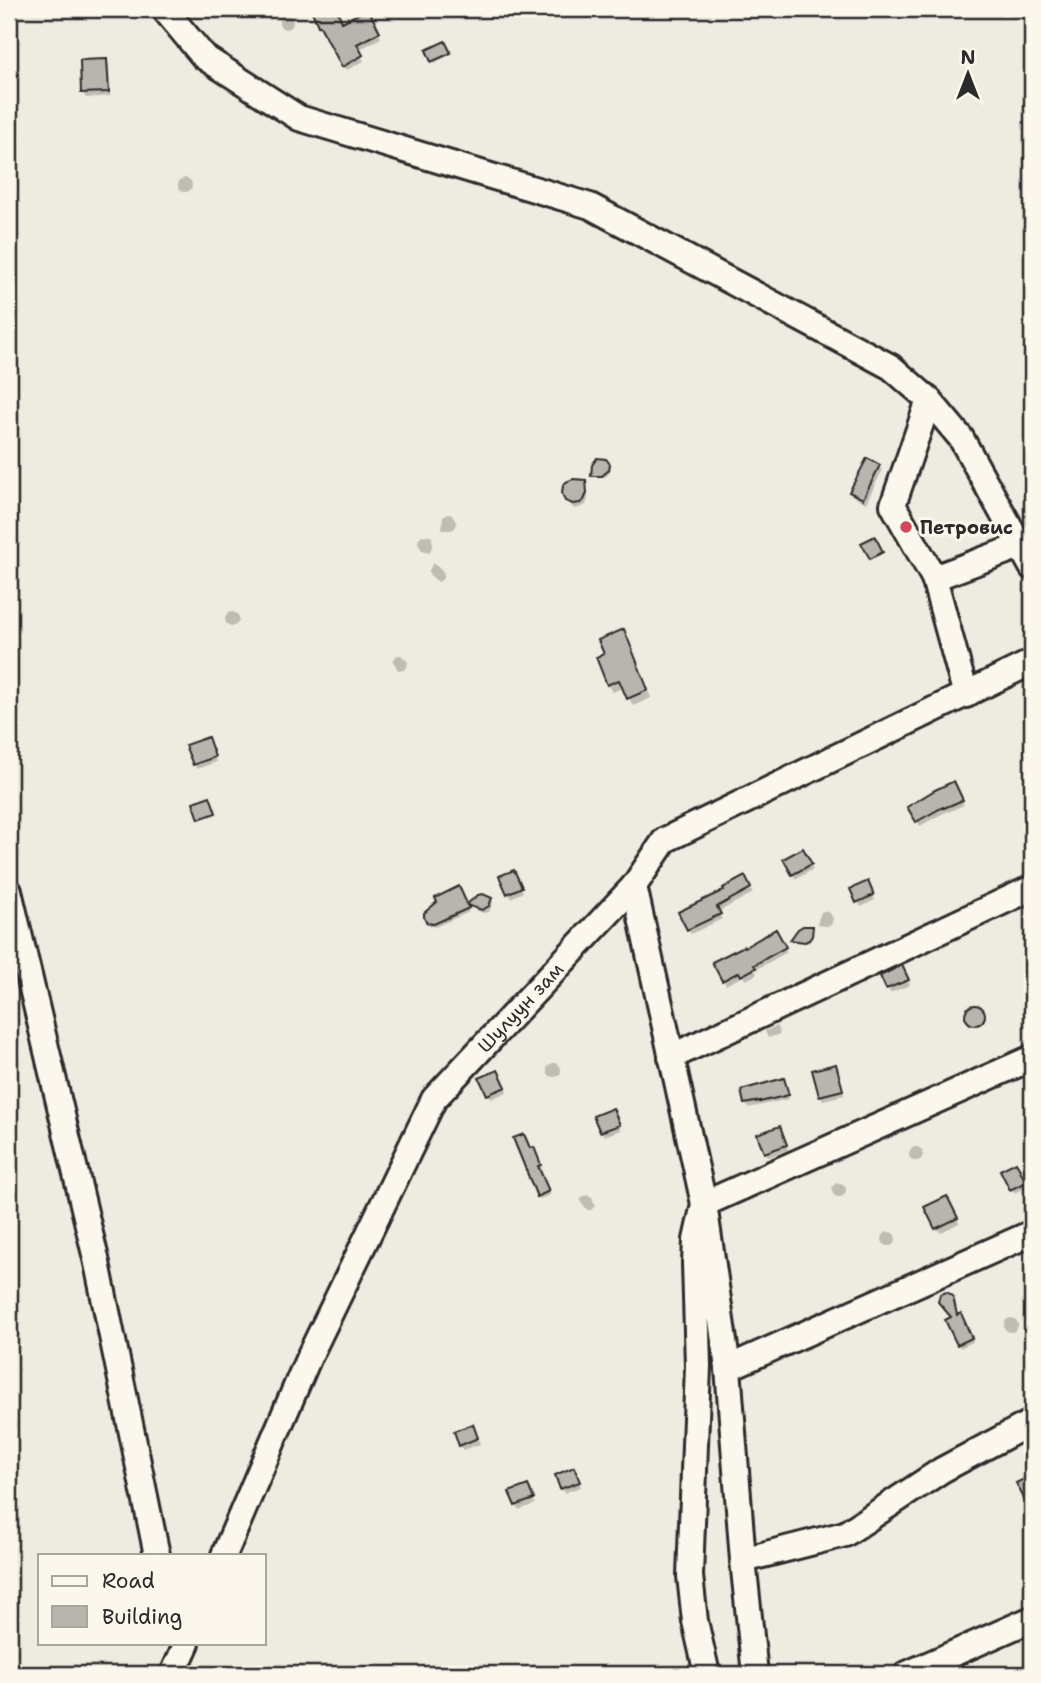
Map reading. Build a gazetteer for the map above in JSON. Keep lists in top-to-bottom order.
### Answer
{
  "streets": {
    "street": ["Шулуун зам"]
  },
  "places": ["Петровис"],
  "legend": ["Road", "Building"],
  "north": "top"
}
